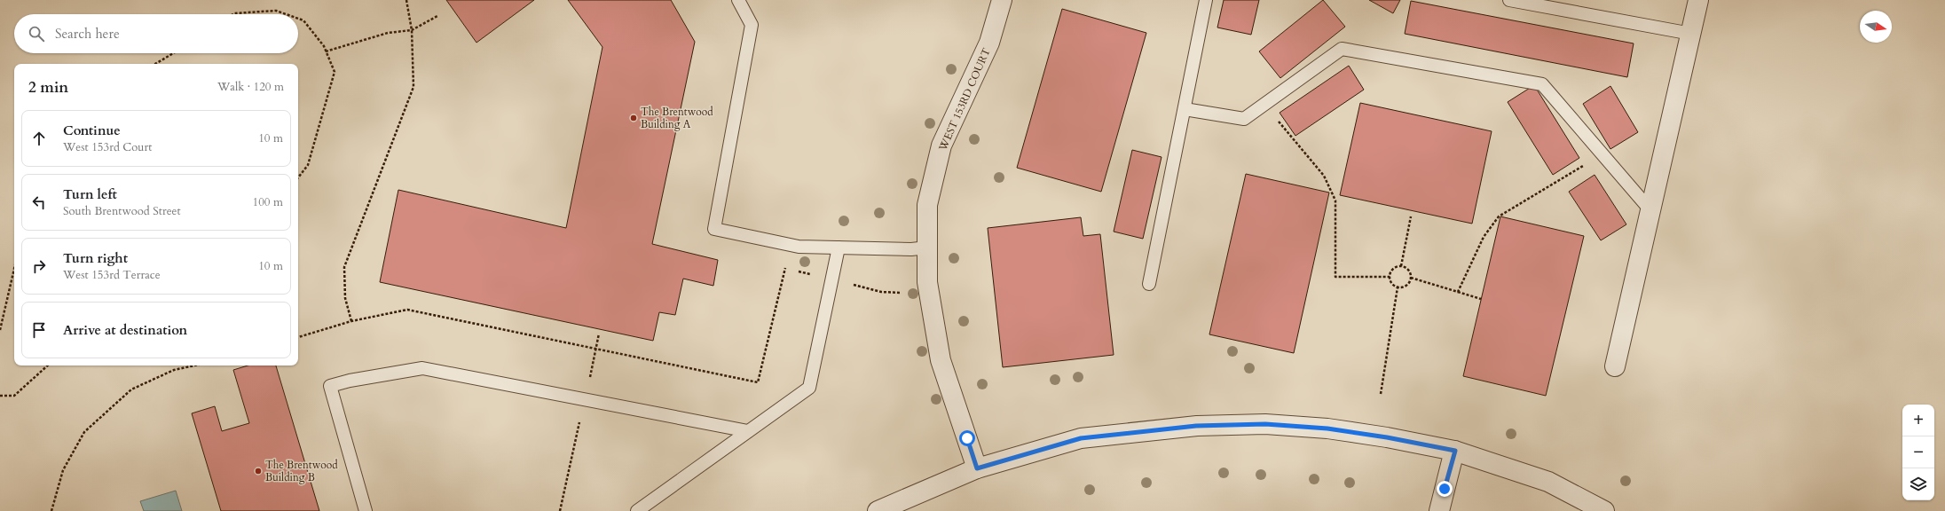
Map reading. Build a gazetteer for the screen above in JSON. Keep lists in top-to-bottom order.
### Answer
{
  "streets": {
    "street": ["WEST 153RD COURT"]
  },
  "places": ["The Brentwood Building A", "The Brentwood Building B"],
  "north": "right",
  "page": {
    "search": "Search here",
    "heading": ["2 min", "Walk · 120 m"],
    "list": [
      ["Continue", "West 153rd Court", "10 m"],
      ["Turn left", "South Brentwood Street", "100 m"],
      ["Turn right", "West 153rd Terrace", "10 m"],
      "Arrive at destination"
    ],
    "map_buttons": ["+", "−"]
  }
}
